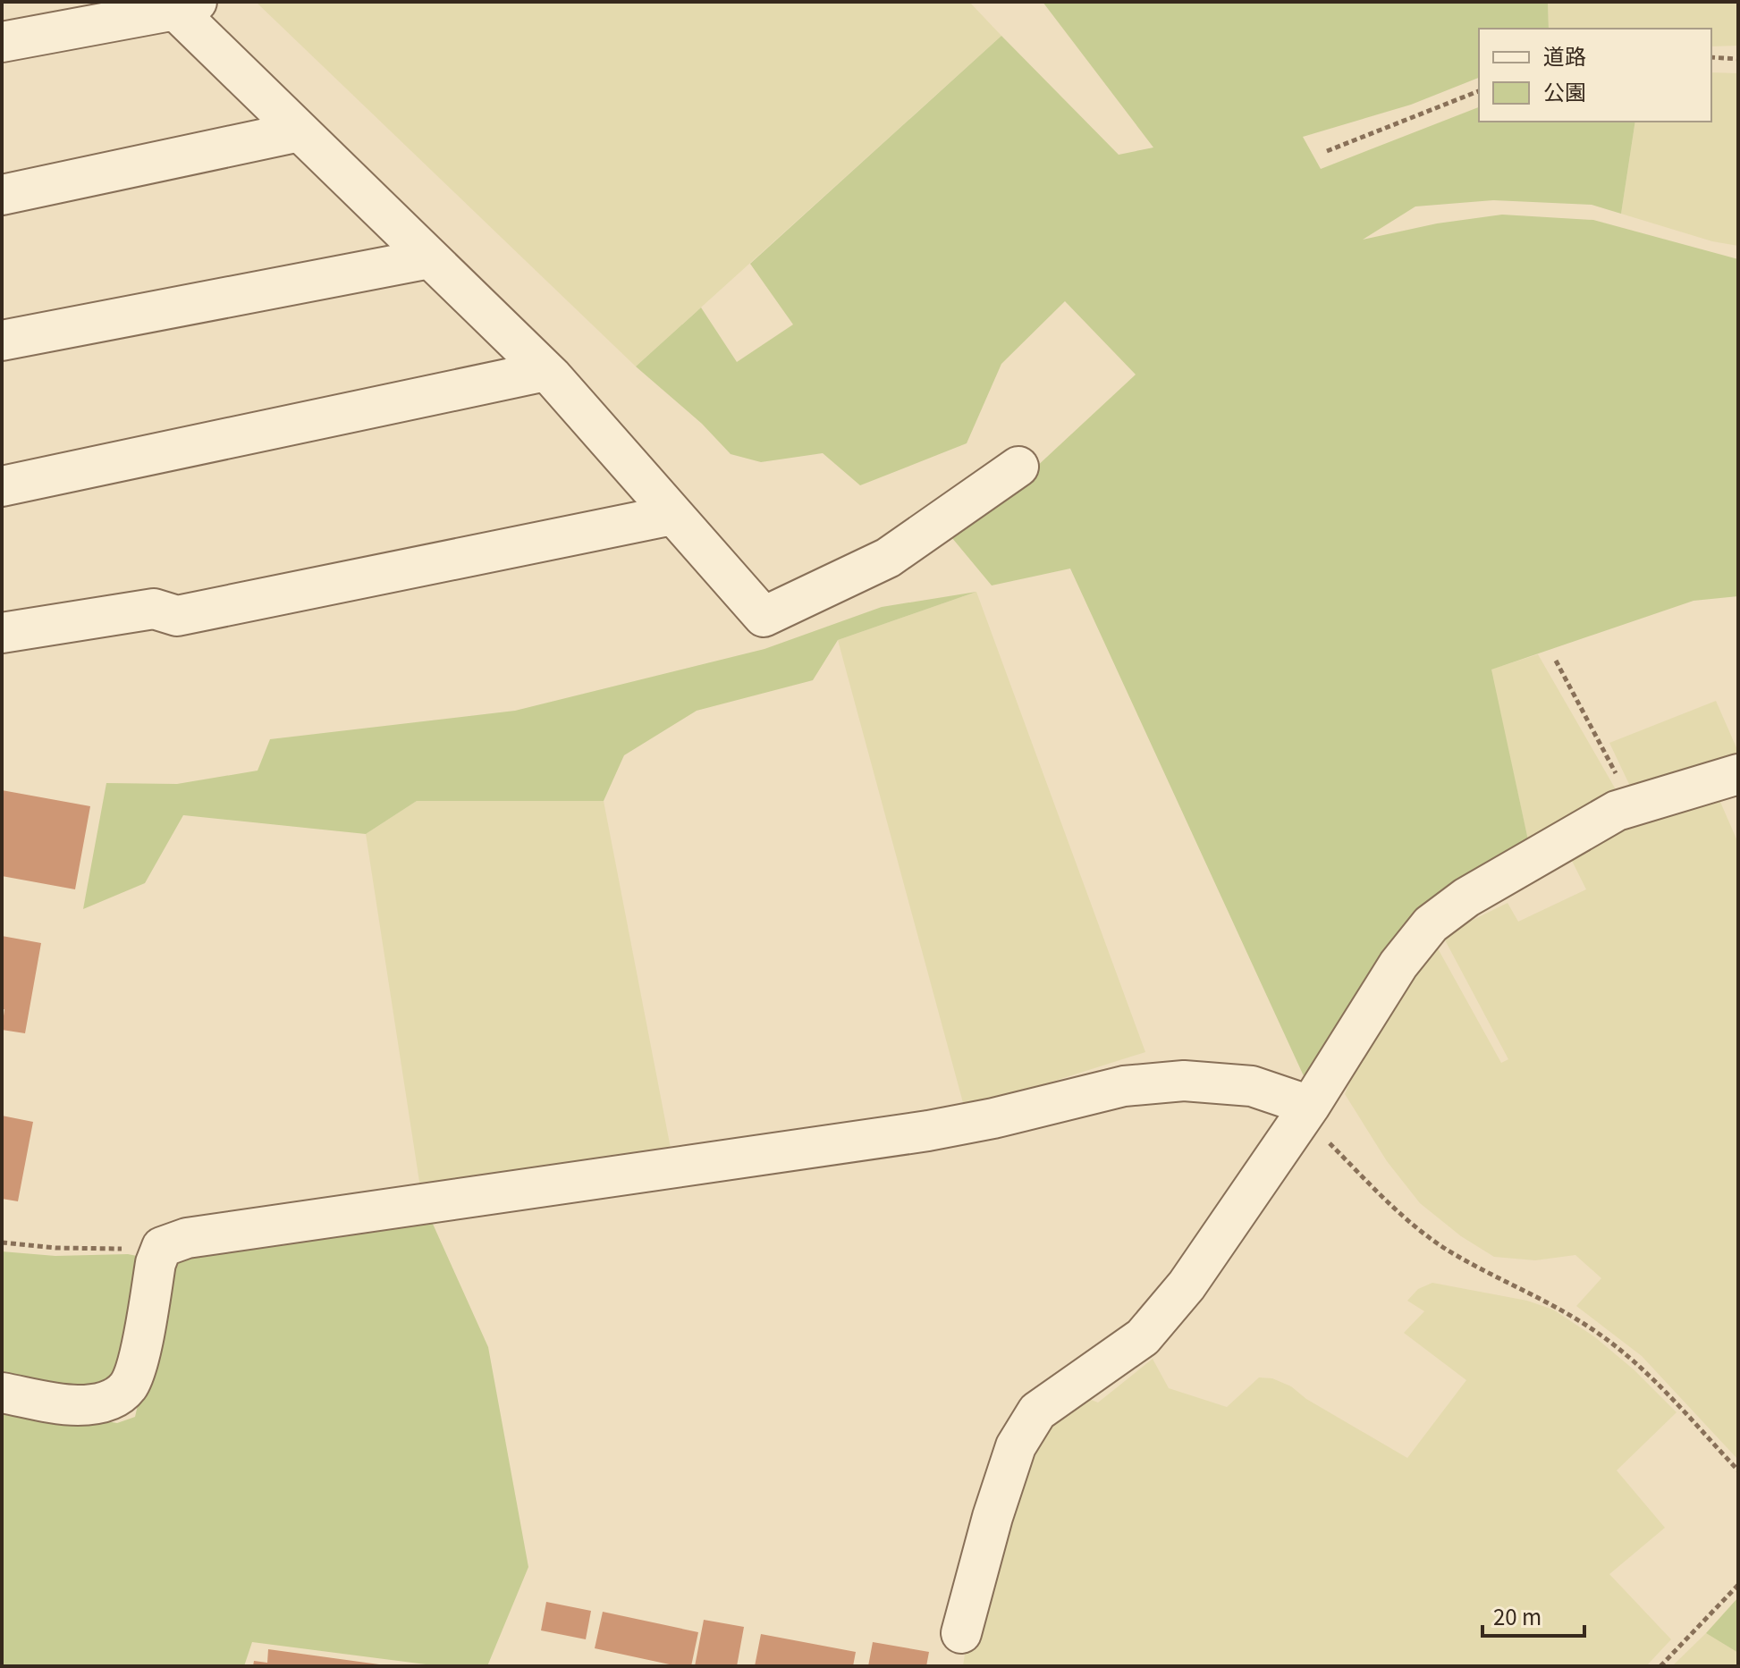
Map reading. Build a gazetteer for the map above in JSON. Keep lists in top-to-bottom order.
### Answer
{
  "legend": ["道路", "公園"],
  "scale_bar": "20 m"
}
